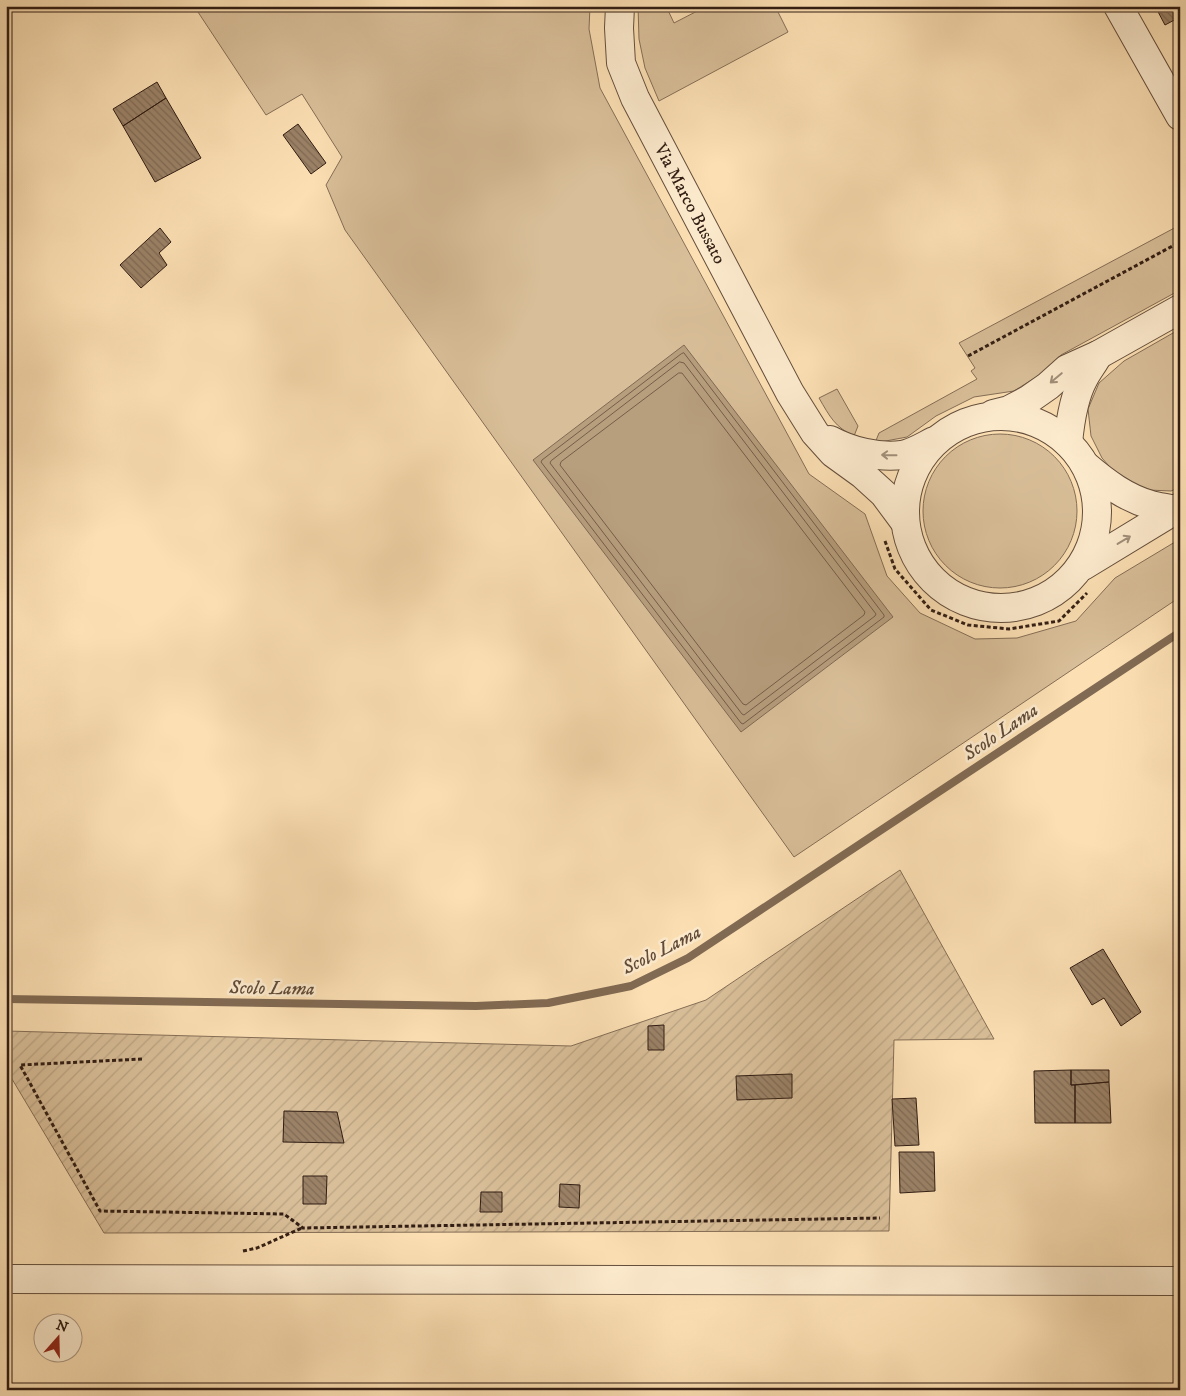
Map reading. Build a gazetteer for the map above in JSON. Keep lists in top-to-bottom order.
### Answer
{
  "streets": {
    "street": ["Via Marco Bussato"]
  },
  "water": ["Scolo Lama"],
  "north": "top"
}
